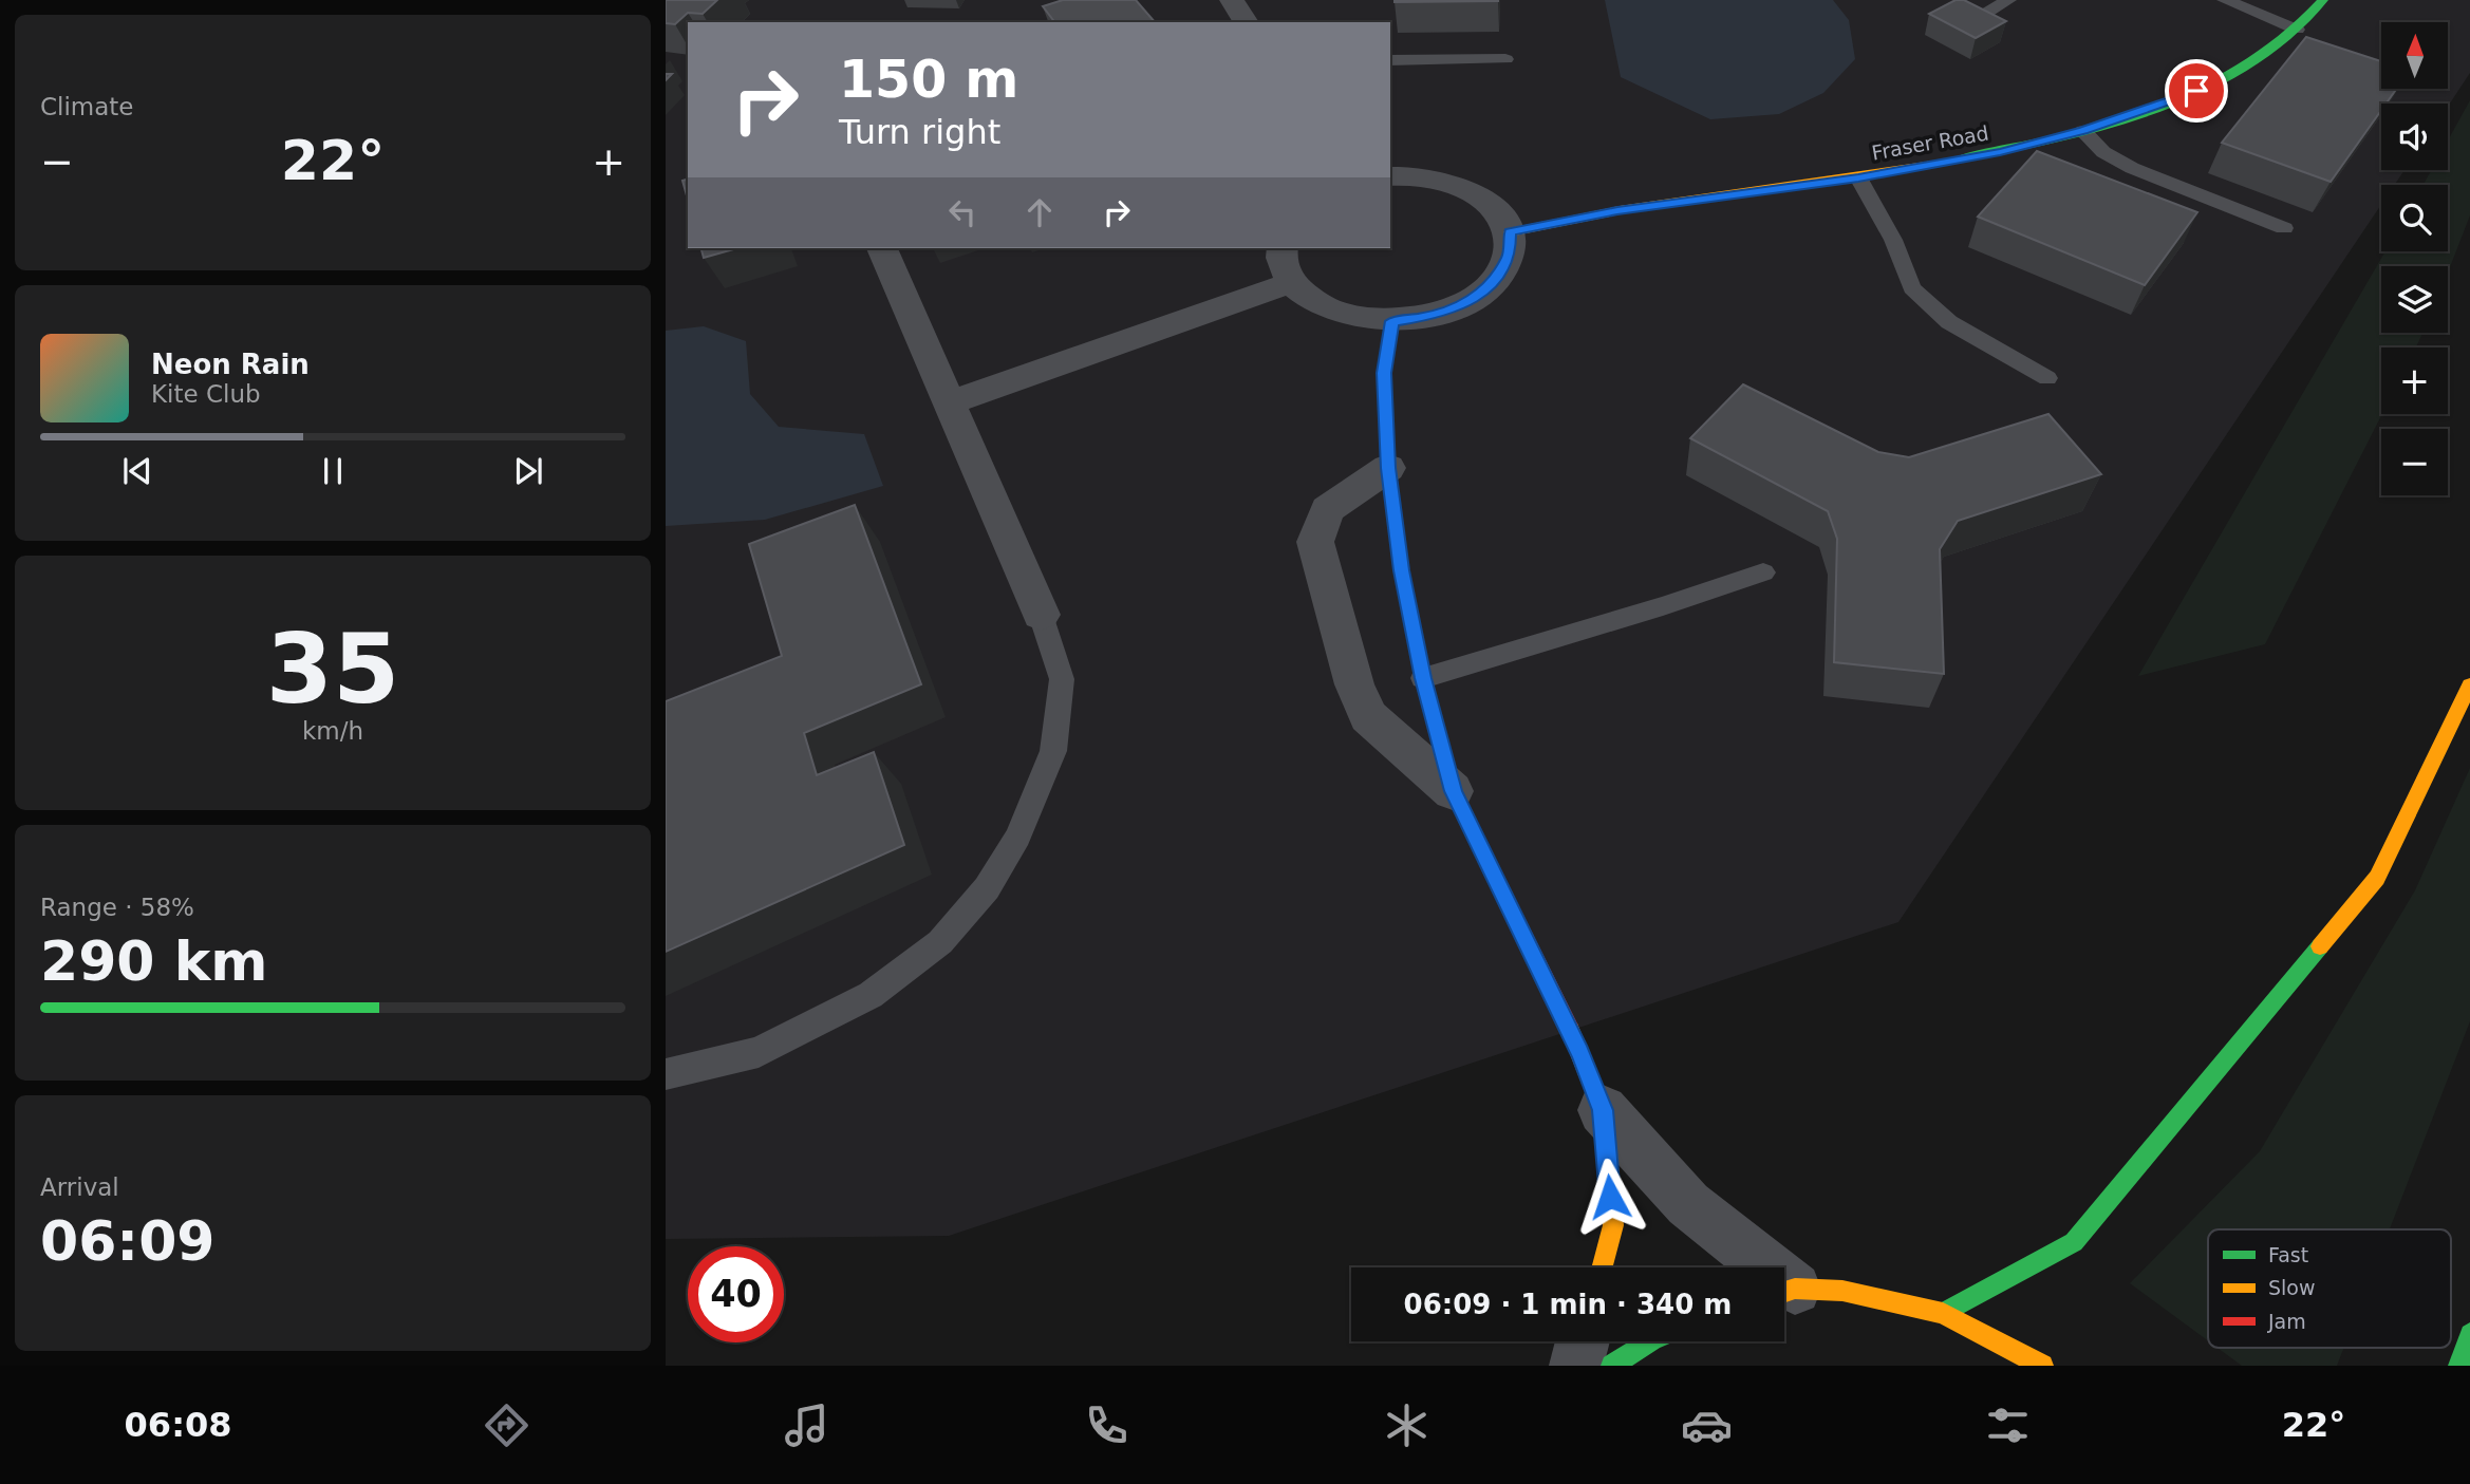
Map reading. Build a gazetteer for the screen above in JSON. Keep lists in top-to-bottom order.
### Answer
{
  "streets": {
    "main road": ["Fraser Road"]
  },
  "legend": ["Fast", "Slow", "Jam"],
  "north": "top",
  "page": {
    "tile": [
      "Climate",
      ["35", "km/h"],
      ["Range · 58%", "290 km"],
      ["Arrival", "06:09"]
    ],
    "map_buttons": ["+", "−"],
    "turn": ["150 m", "Turn right"],
    "heat": ["−", "22°", "+"],
    "song": ["Neon Rain", "Kite Club"],
    "limit": "40",
    "trip": "06:09 · 1 min · 340 m",
    "tabs": ["06:08", "22°"]
  }
}
